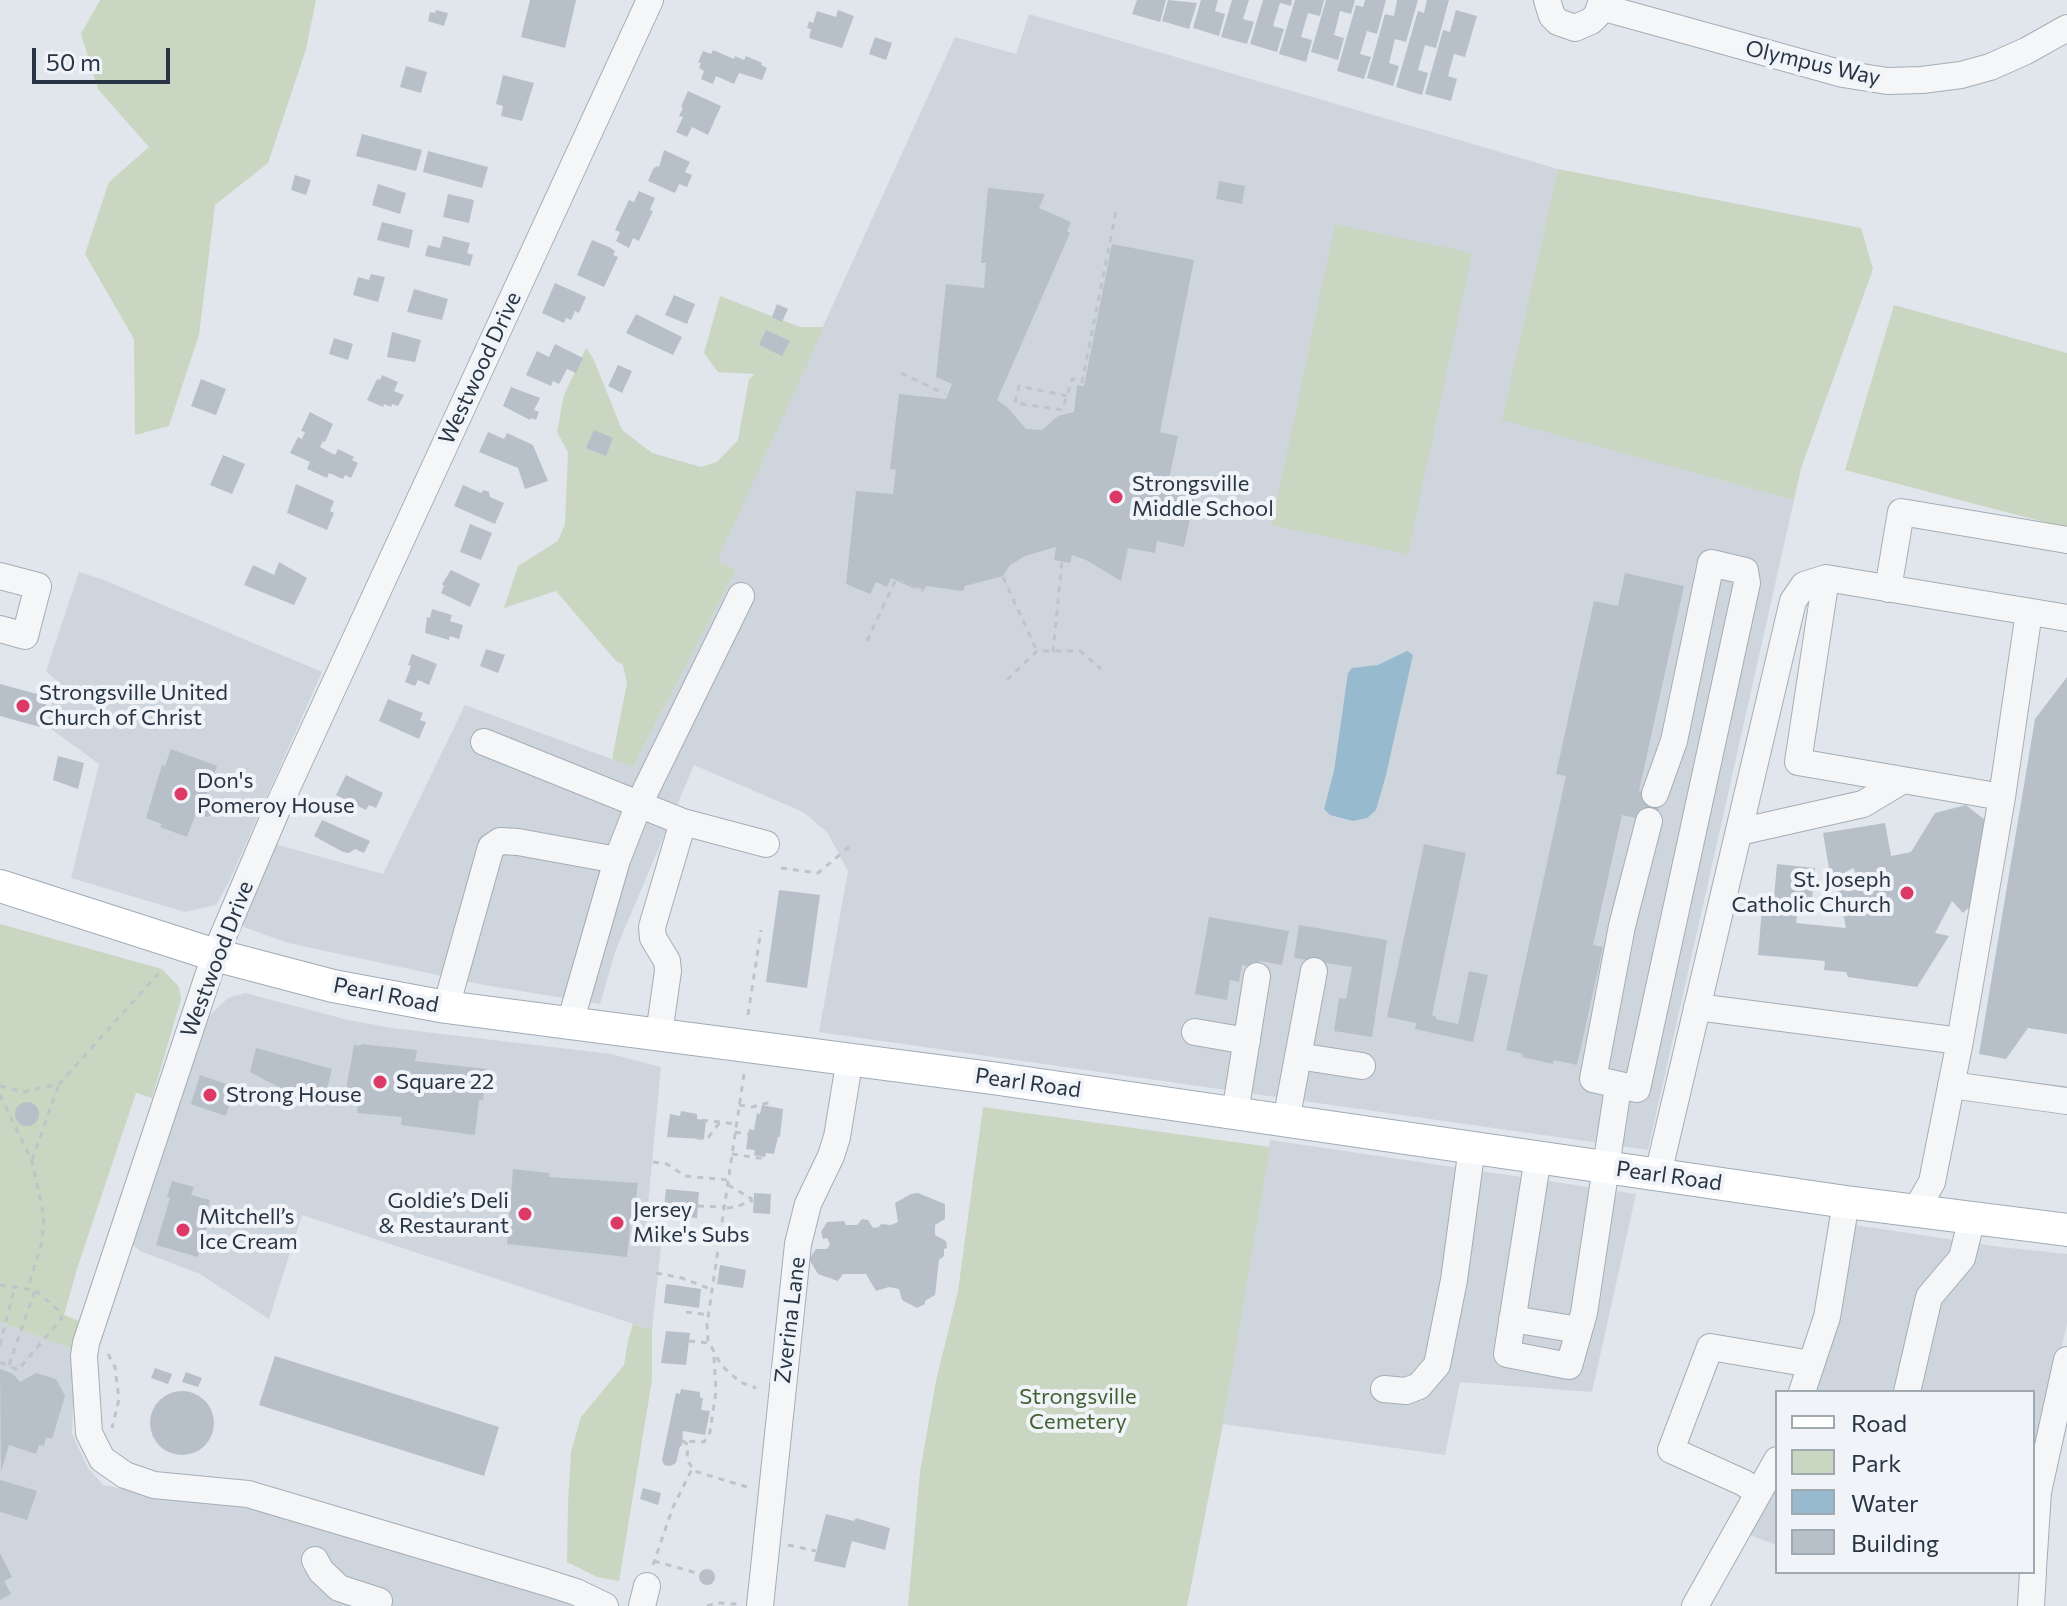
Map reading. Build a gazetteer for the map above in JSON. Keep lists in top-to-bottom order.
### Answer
{
  "streets": {
    "main road": ["Pearl Road"],
    "street": ["Olympus Way", "Westwood Drive", "Zverina Lane"]
  },
  "crossings": [
    ["Westwood Drive", "Pearl Road"],
    ["Pearl Road", "Zverina Lane"]
  ],
  "parks": ["Strongsville Cemetery"],
  "places": [
    "Strongsville Middle School",
    "Strongsville United Church of Christ",
    "Don's Pomeroy House",
    "St. Joseph Catholic Church",
    "Square 22",
    "Strong House",
    "Goldie’s Deli & Restaurant",
    "Jersey Mike's Subs",
    "Mitchell’s Ice Cream"
  ],
  "legend": [
    "Road",
    "Park",
    "Water",
    "Building"
  ],
  "scale_bar": "50 m"
}
